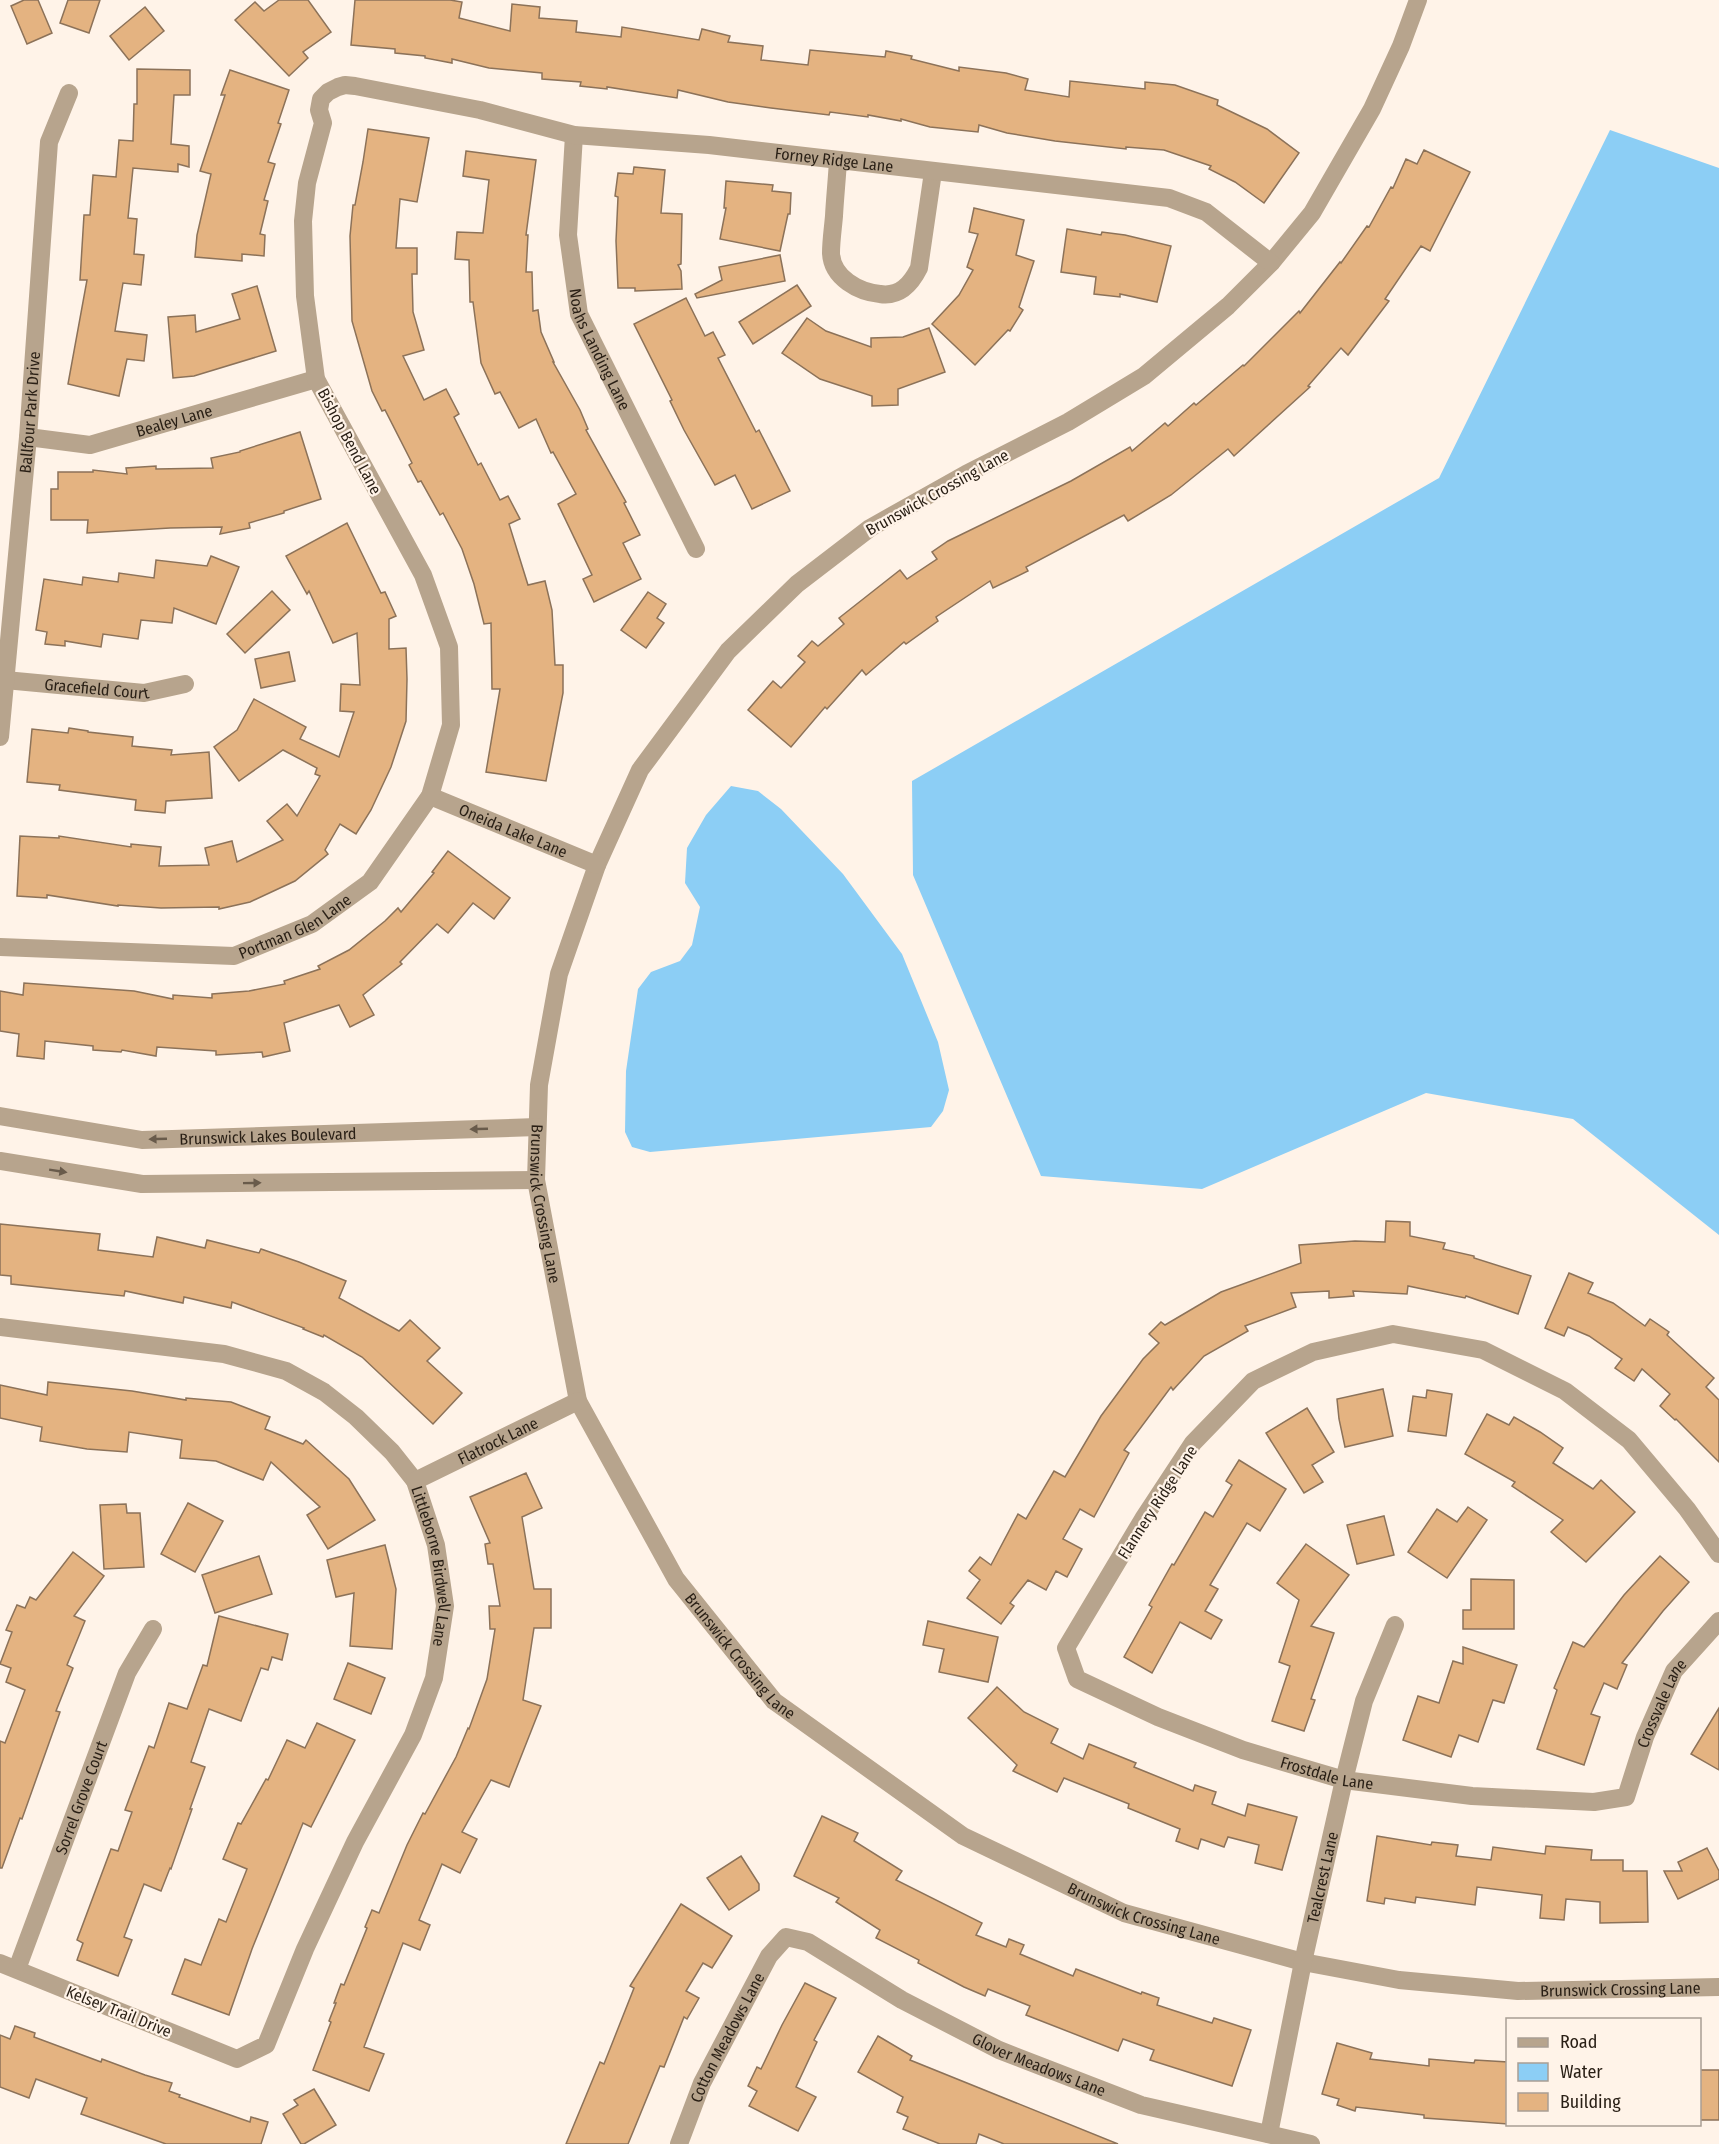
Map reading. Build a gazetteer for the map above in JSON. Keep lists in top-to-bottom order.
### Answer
{
  "streets": {
    "street": [
      "Forney Ridge Lane",
      "Noahs Landing Lane",
      "Ballfour Park Drive",
      "Bealey Lane",
      "Bishop Bend Lane",
      "Brunswick Crossing Lane",
      "Gracefield Court",
      "Oneida Lake Lane",
      "Portman Glen Lane",
      "Brunswick Lakes Boulevard",
      "Flatrock Lane",
      "Flannery Ridge Lane",
      "Littleborne Birdwell Lane",
      "Crossvale Lane",
      "Frostdale Lane",
      "Sorrel Grove Court",
      "Tealcrest Lane",
      "Kelsey Trail Drive",
      "Cotton Meadows Lane",
      "Glover Meadows Lane"
    ]
  },
  "crossings": [
    ["Forney Ridge Lane", "Noahs Landing Lane"],
    ["Forney Ridge Lane", "Bishop Bend Lane"],
    ["Forney Ridge Lane", "Brunswick Crossing Lane"],
    ["Ballfour Park Drive", "Bealey Lane"],
    ["Ballfour Park Drive", "Gracefield Court"],
    ["Bealey Lane", "Bishop Bend Lane"],
    ["Bishop Bend Lane", "Oneida Lake Lane"],
    ["Bishop Bend Lane", "Portman Glen Lane"],
    ["Brunswick Crossing Lane", "Oneida Lake Lane"],
    ["Brunswick Crossing Lane", "Brunswick Lakes Boulevard"],
    ["Brunswick Crossing Lane", "Flatrock Lane"],
    ["Brunswick Crossing Lane", "Tealcrest Lane"],
    ["Oneida Lake Lane", "Portman Glen Lane"],
    ["Flatrock Lane", "Littleborne Birdwell Lane"],
    ["Flannery Ridge Lane", "Frostdale Lane"],
    ["Littleborne Birdwell Lane", "Kelsey Trail Drive"],
    ["Crossvale Lane", "Frostdale Lane"],
    ["Frostdale Lane", "Tealcrest Lane"],
    ["Sorrel Grove Court", "Kelsey Trail Drive"],
    ["Tealcrest Lane", "Glover Meadows Lane"],
    ["Cotton Meadows Lane", "Glover Meadows Lane"]
  ],
  "legend": ["Road", "Water", "Building"]
}
